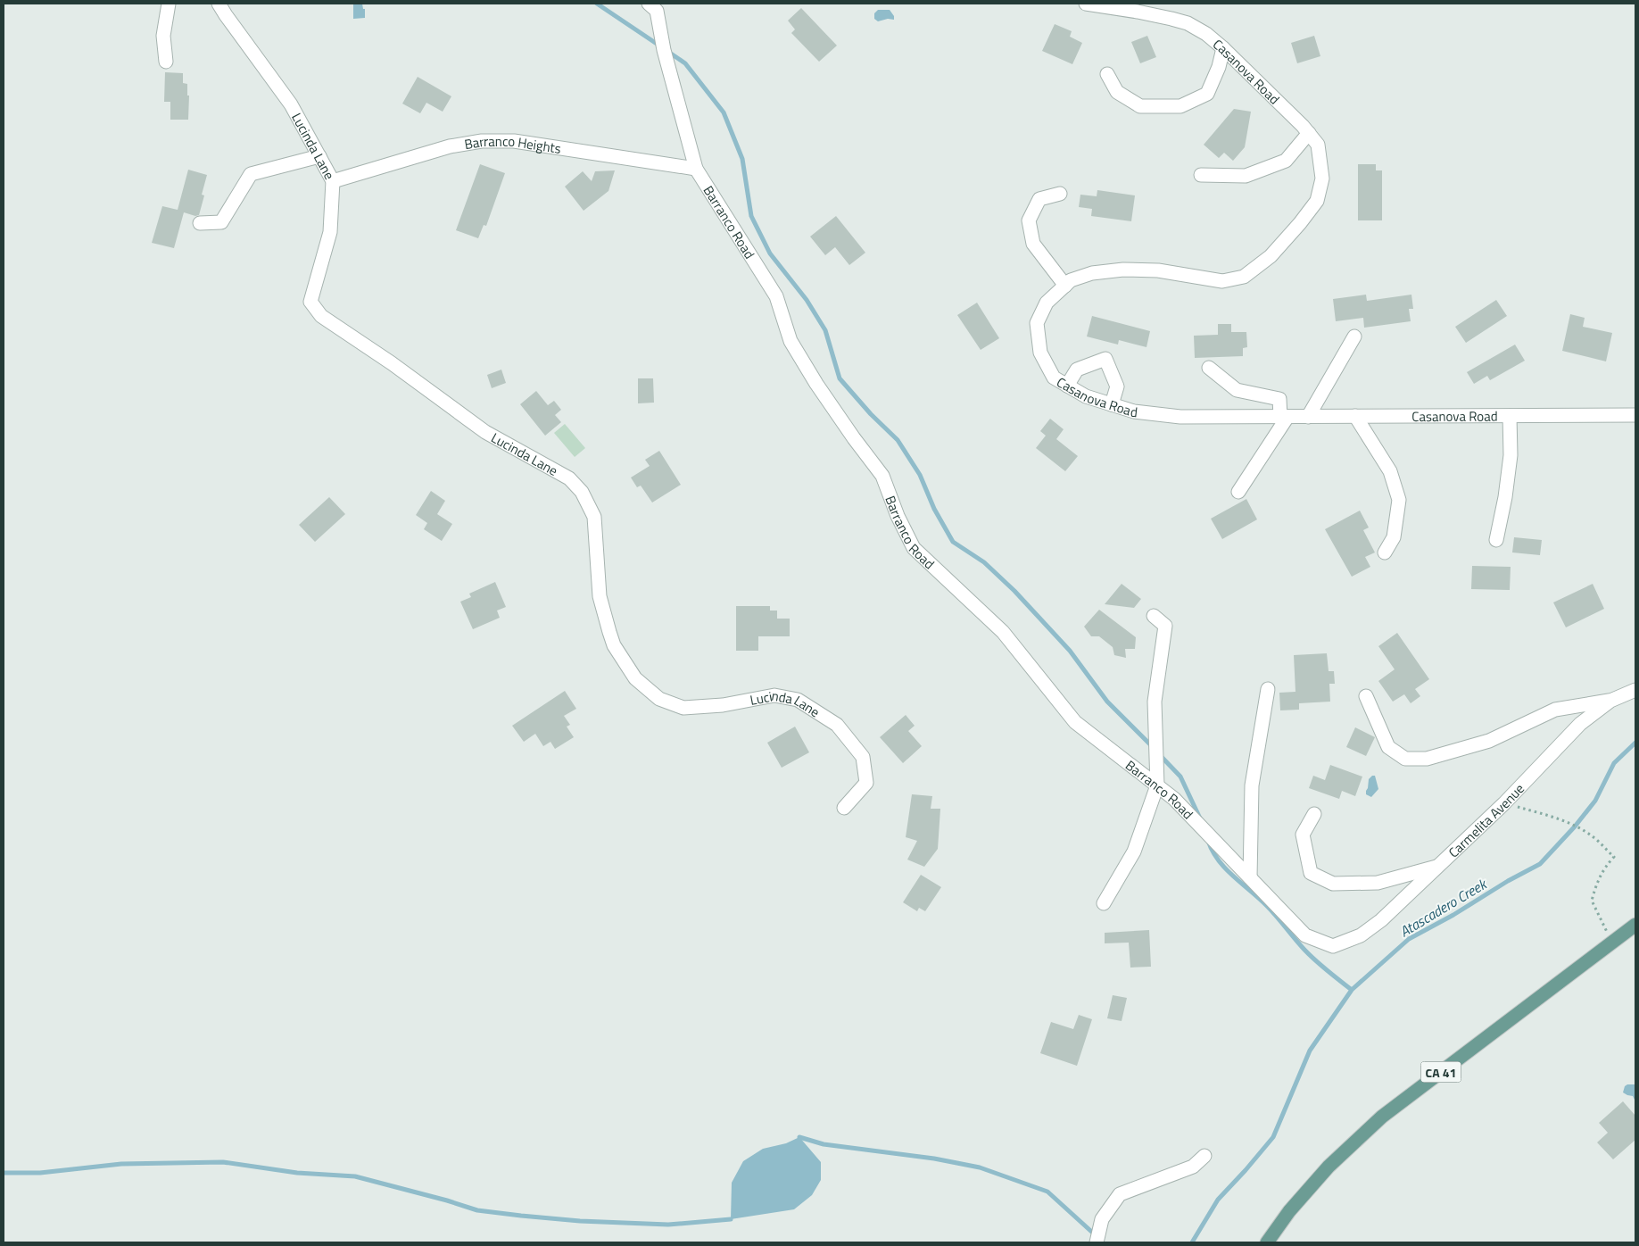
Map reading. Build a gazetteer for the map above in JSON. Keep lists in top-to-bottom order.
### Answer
{
  "streets": {
    "main road": ["CA 41"],
    "street": [
      "Casanova Road",
      "Lucinda Lane",
      "Barranco Heights",
      "Barranco Road",
      "Carmelita Avenue"
    ]
  },
  "crossings": [
    ["Lucinda Lane", "Barranco Heights"],
    ["Barranco Heights", "Barranco Road"],
    ["Barranco Road", "Carmelita Avenue"]
  ],
  "water": ["Atascadero Creek"]
}
